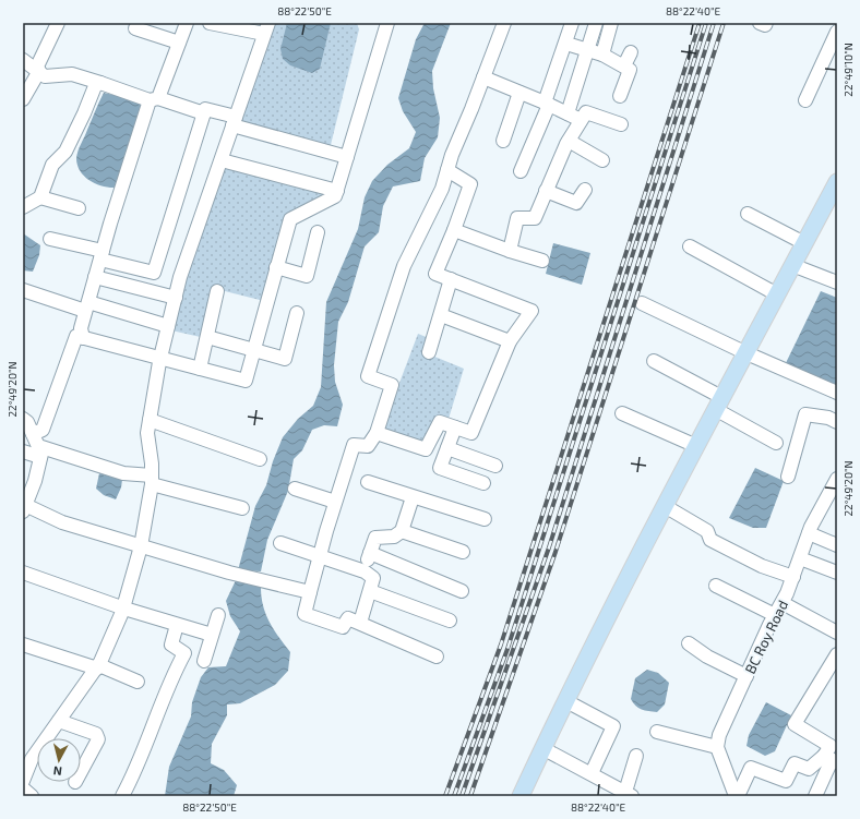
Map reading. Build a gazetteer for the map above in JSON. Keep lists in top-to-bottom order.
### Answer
{
  "streets": {
    "street": ["BC Roy Road"]
  },
  "north": "bottom",
  "coordinates": [
    "88°22'50\"E",
    "88°22'40\"E",
    "22°49'10\"N",
    "22°49'20\"N"
  ]
}
